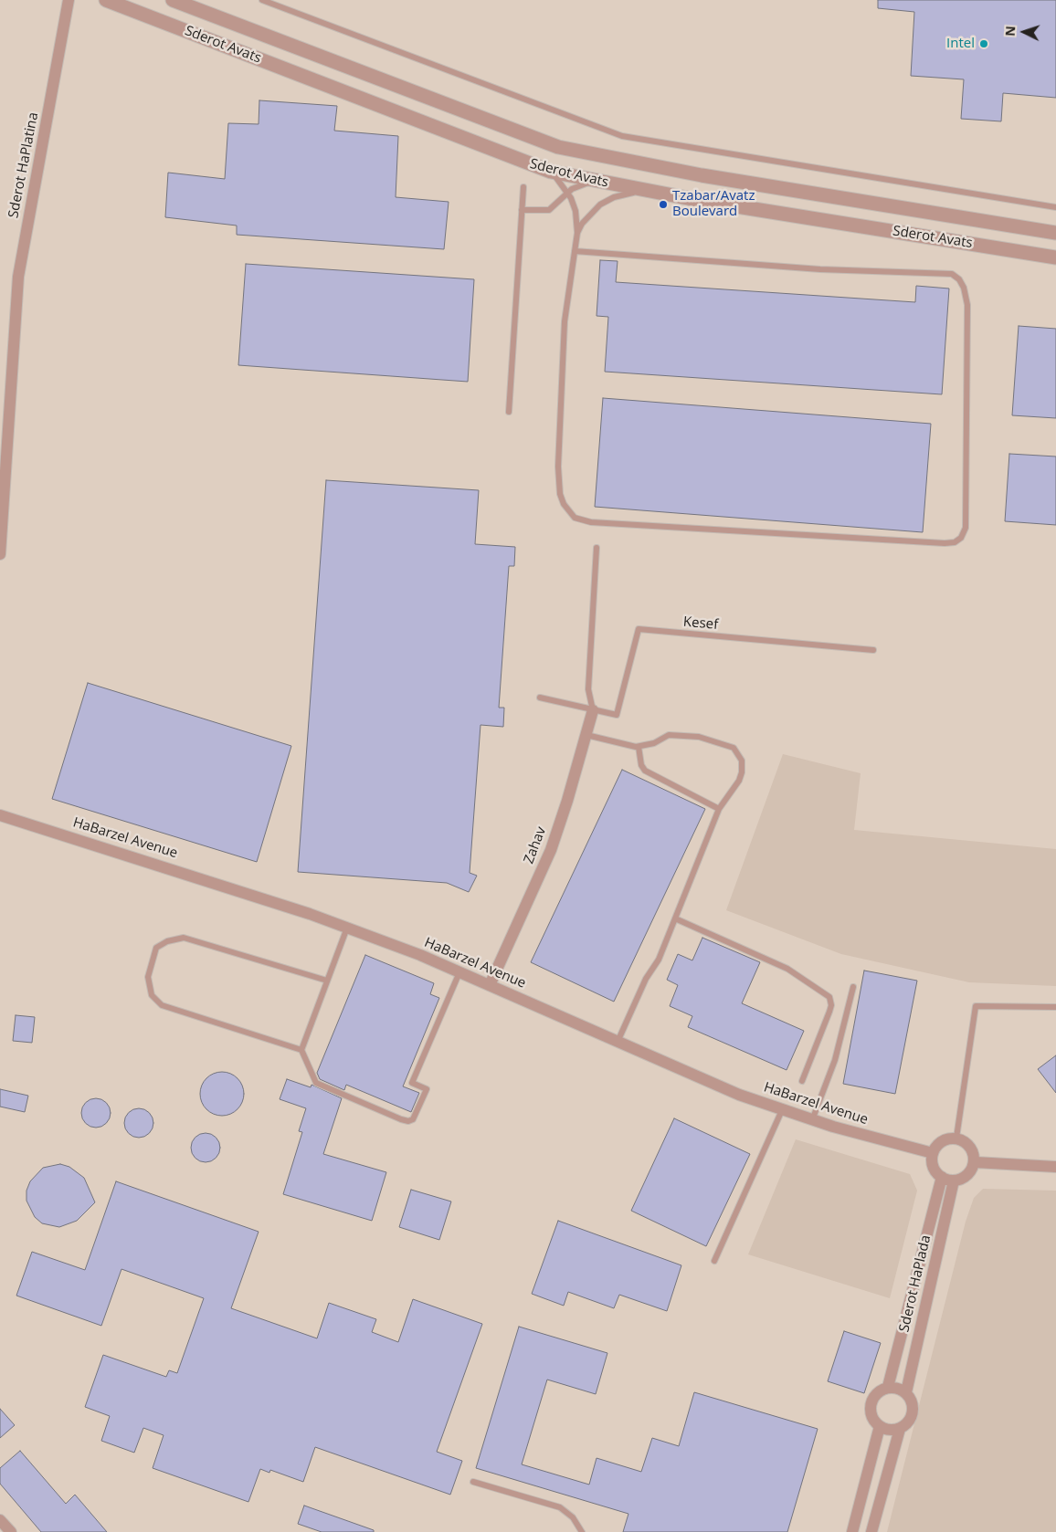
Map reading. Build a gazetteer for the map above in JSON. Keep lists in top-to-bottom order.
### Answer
{
  "streets": {
    "street": [
      "Sderot Avats",
      "Sderot HaPlatina",
      "HaBarzel Avenue",
      "Zahav",
      "Sderot HaPlada"
    ],
    "lane": ["Kesef"]
  },
  "crossings": [
    ["Kesef", "Zahav"],
    ["HaBarzel Avenue", "Zahav"],
    ["HaBarzel Avenue", "Sderot HaPlada"]
  ],
  "places": ["Intel", "Tzabar/Avatz Boulevard"],
  "north": "left"
}
